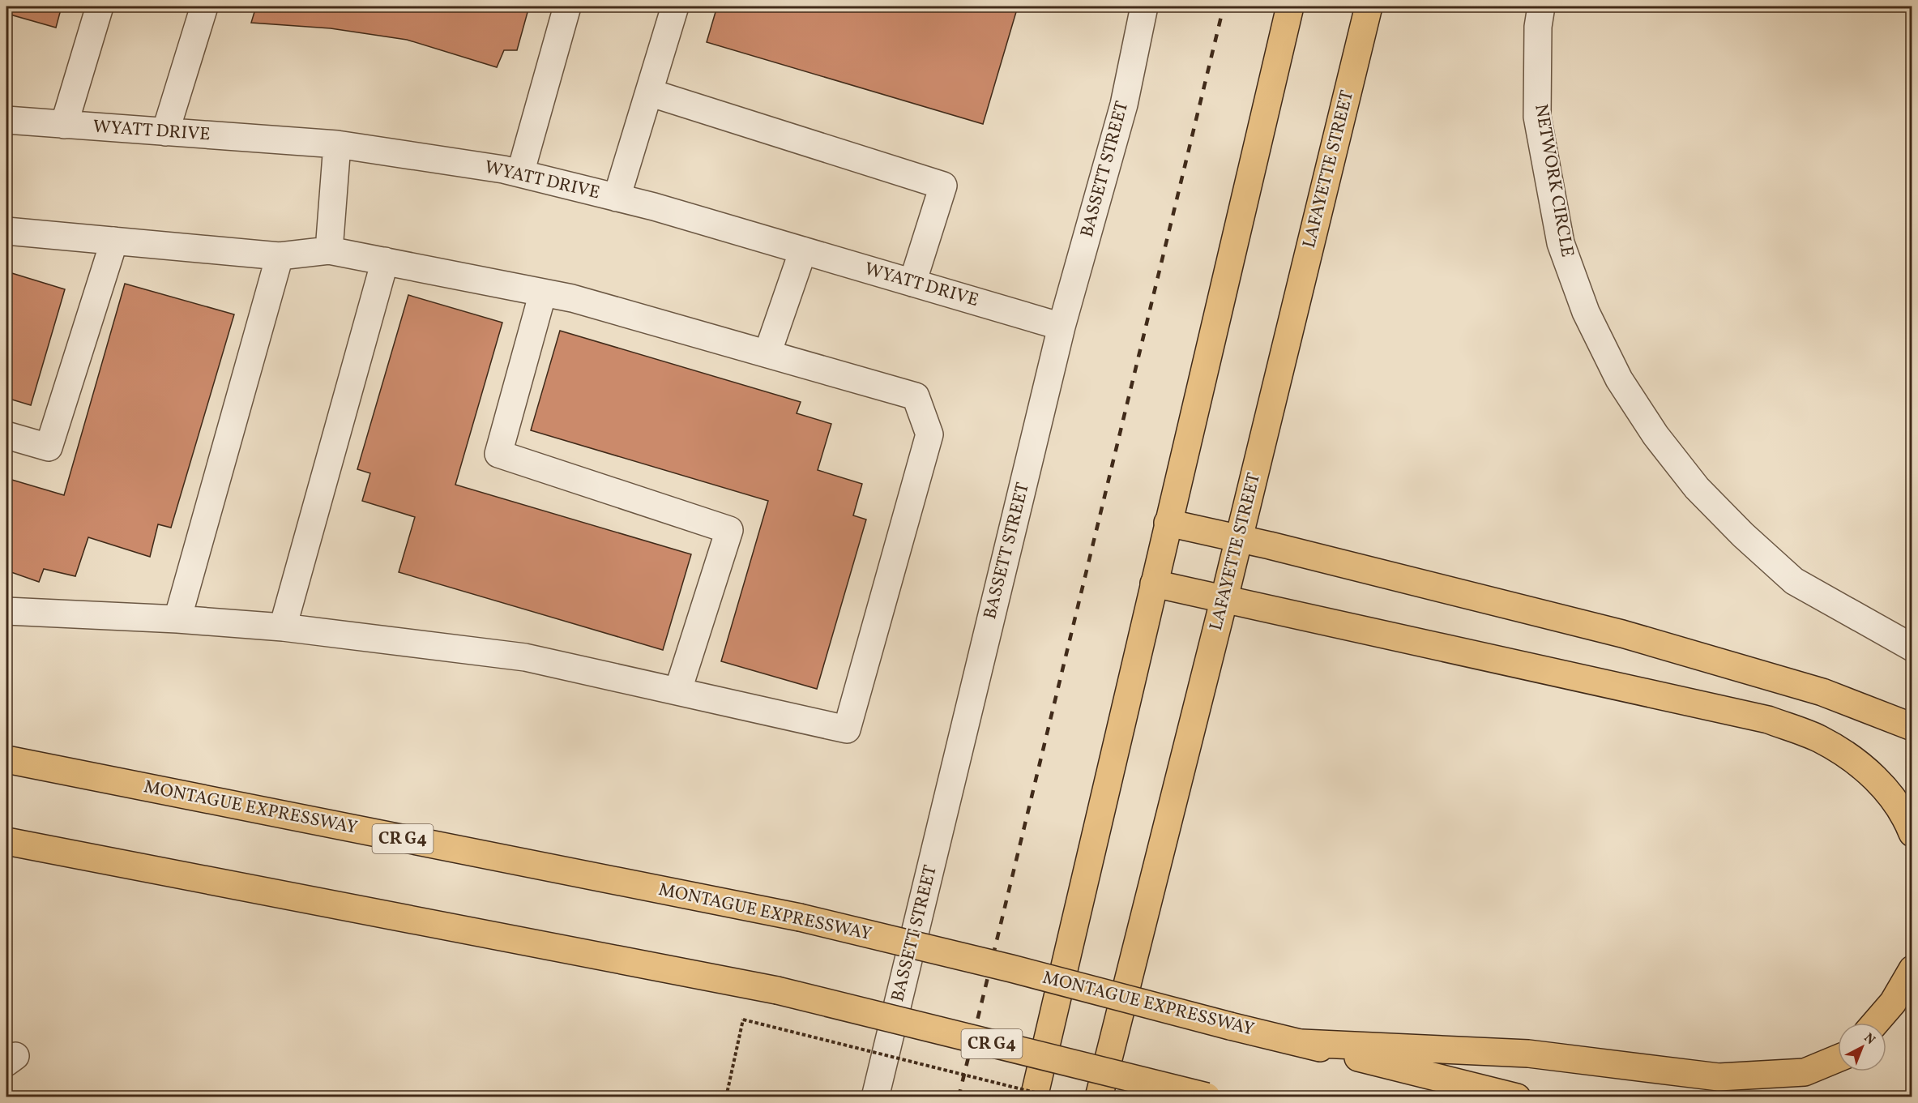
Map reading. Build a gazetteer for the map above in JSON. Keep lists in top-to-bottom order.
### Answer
{
  "streets": {
    "main road": ["LAFAYETTE STREET", "MONTAGUE EXPRESSWAY", "CR G4"],
    "street": ["WYATT DRIVE", "BASSETT STREET", "NETWORK CIRCLE"]
  },
  "crossings": [
    ["WYATT DRIVE", "BASSETT STREET"]
  ],
  "north": "top right"
}
